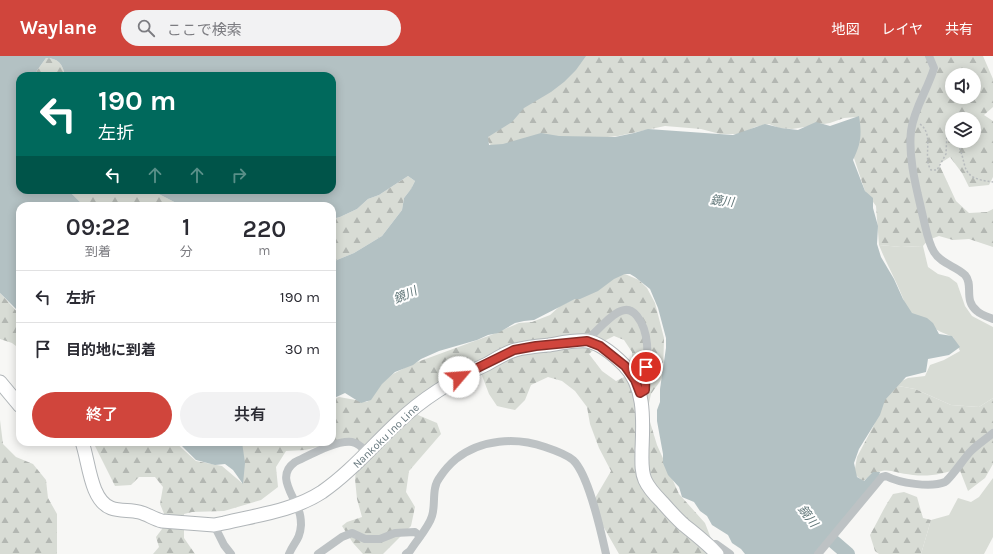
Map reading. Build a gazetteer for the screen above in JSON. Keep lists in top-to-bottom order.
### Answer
{
  "streets": {
    "main road": ["Nankoku Ino Line"]
  },
  "water": ["鏡川"],
  "page": {
    "header": "Waylane",
    "search": "ここで検索",
    "nav": ["地図", "レイヤ", "共有"],
    "turn": ["190 m", "左折"],
    "eta": [
      "09:22",
      "到着",
      "1",
      "分",
      "220",
      "m"
    ],
    "list": [
      {
        "name": "左折",
        "value": "190 m"
      },
      {
        "name": "目的地に到着",
        "value": "30 m"
      }
    ],
    "buttons": ["終了", "共有"]
  }
}
